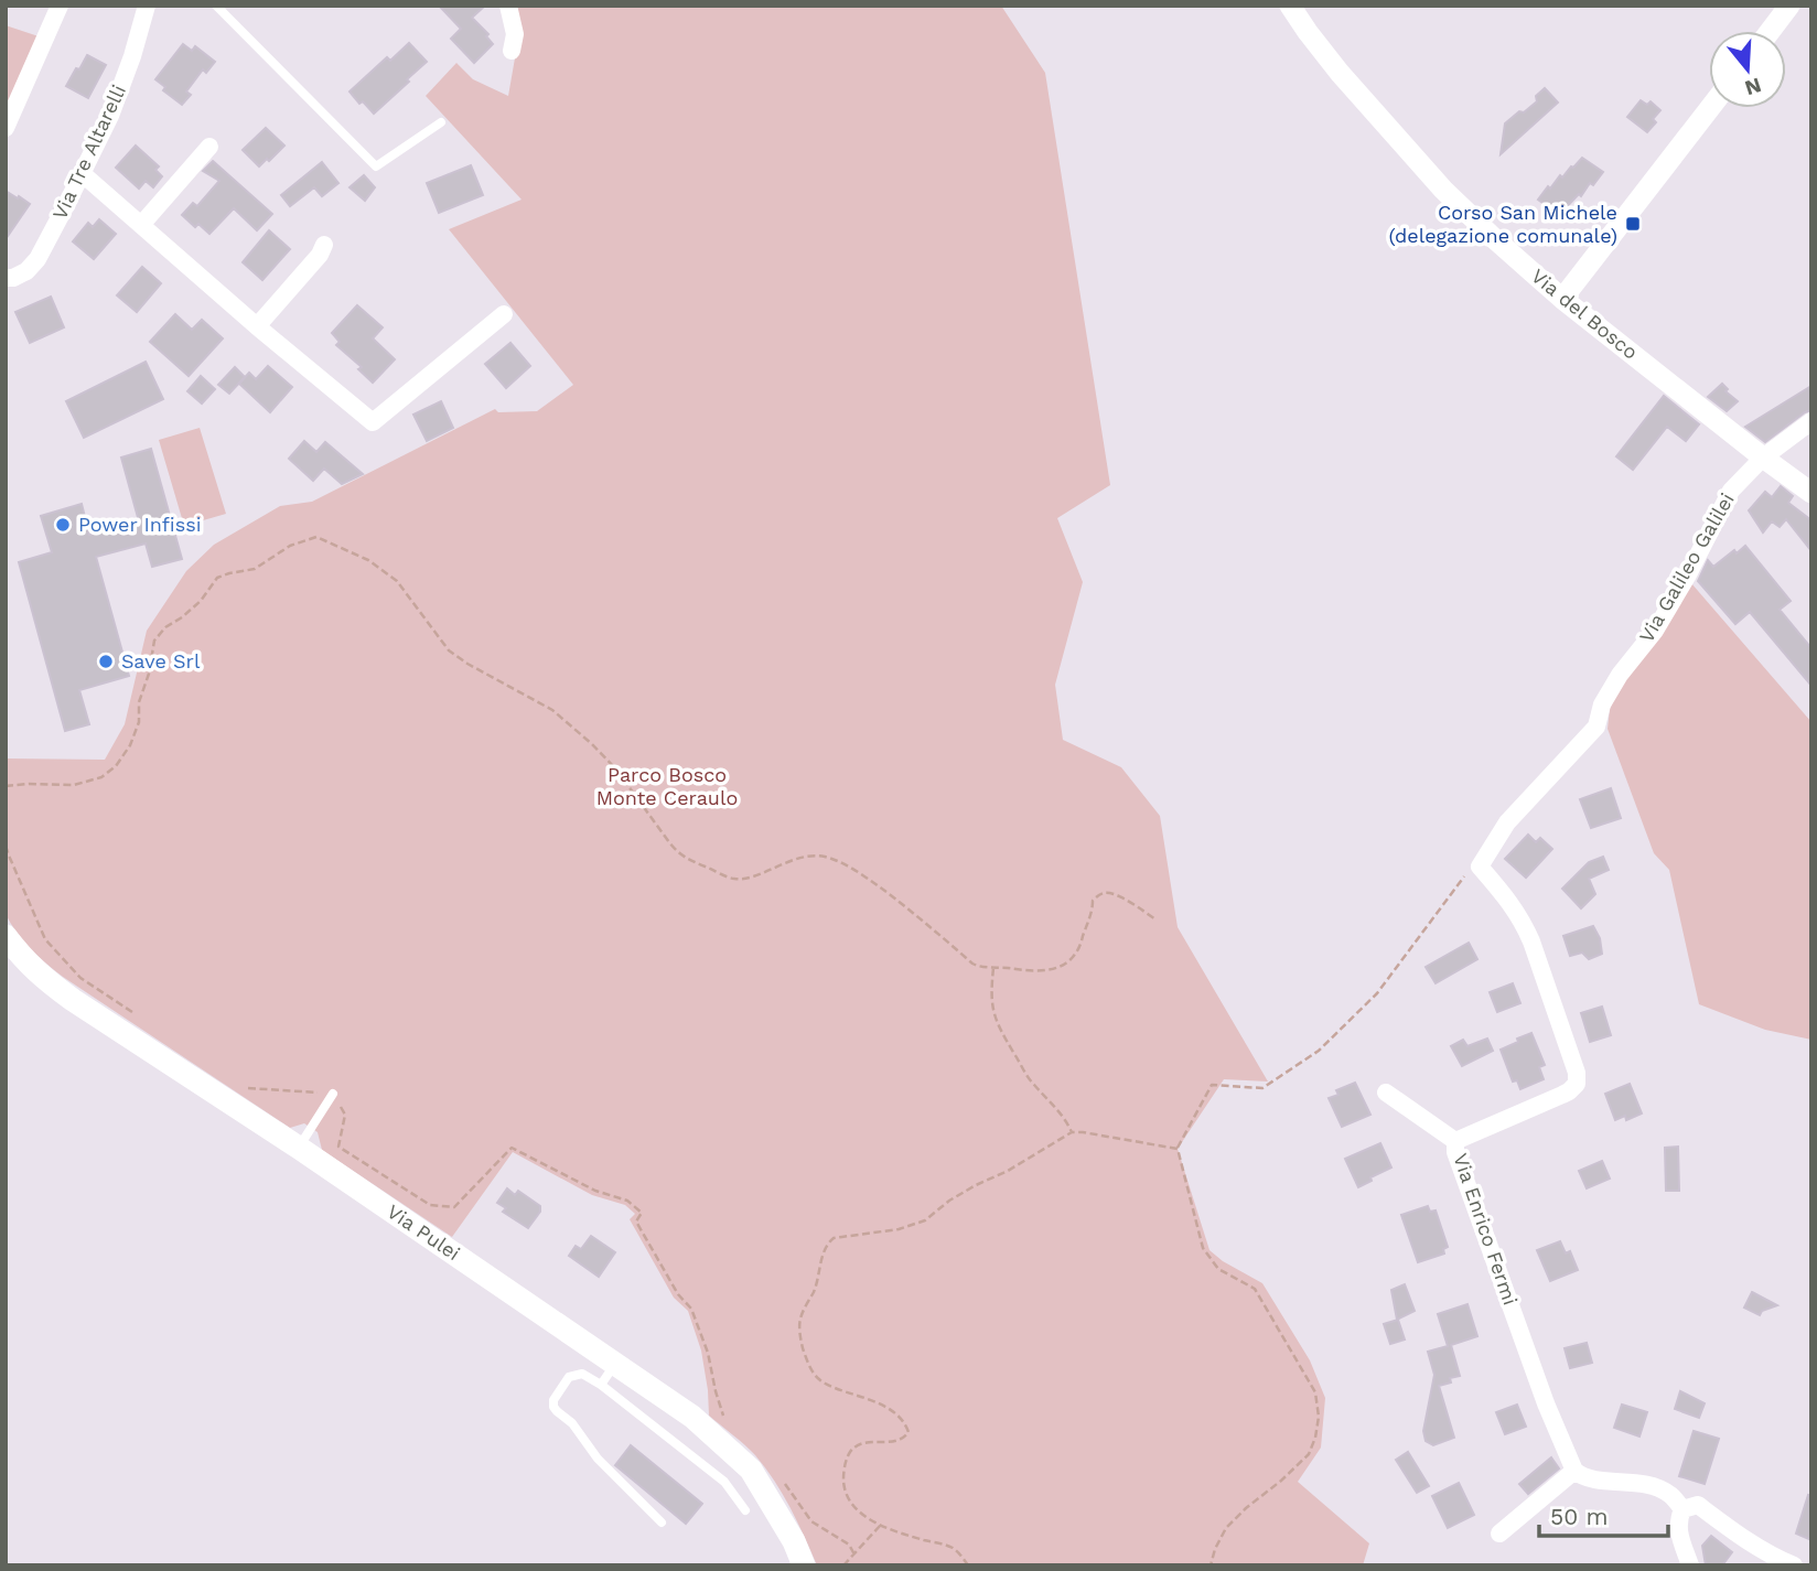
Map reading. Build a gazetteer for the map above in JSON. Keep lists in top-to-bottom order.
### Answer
{
  "streets": {
    "main road": ["Via Pulei"],
    "street": [
      "Via Tre Altarelli",
      "Via del Bosco",
      "Via Galileo Galilei",
      "Via Enrico Fermi"
    ]
  },
  "crossings": [
    ["Via del Bosco", "Via Galileo Galilei"],
    ["Via Galileo Galilei", "Via Enrico Fermi"]
  ],
  "parks": ["Parco Bosco Monte Ceraulo"],
  "places": {
    "transit": ["Corso San Michele (delegazione comunale)"],
    "other": ["Power Infissi", "Save Srl"]
  },
  "scale_bar": "50 m",
  "north": "bottom"
}
